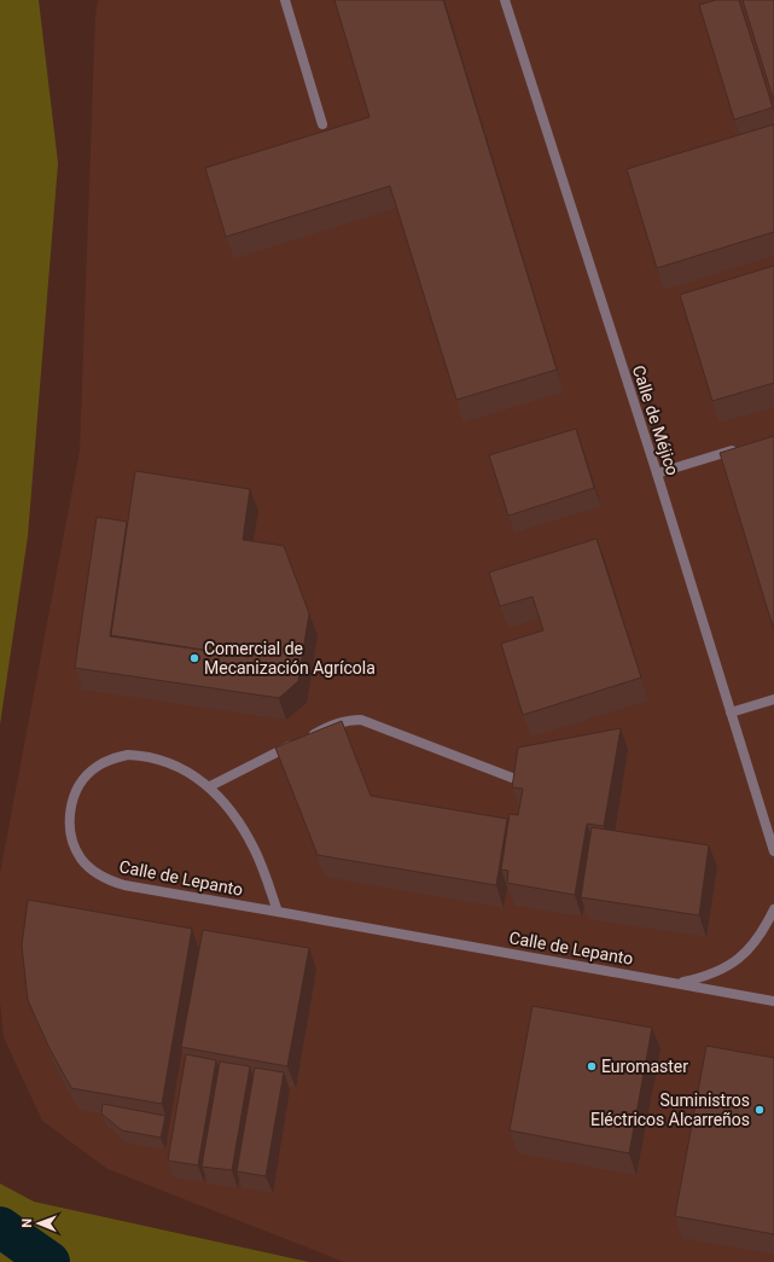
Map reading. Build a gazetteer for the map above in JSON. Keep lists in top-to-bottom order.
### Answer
{
  "streets": {
    "street": ["Calle de Méjico", "Calle de Lepanto"]
  },
  "places": ["Comercial de Mecanización Agrícola", "Euromaster", "Suministros Eléctricos Alcarreños"],
  "north": "left"
}
